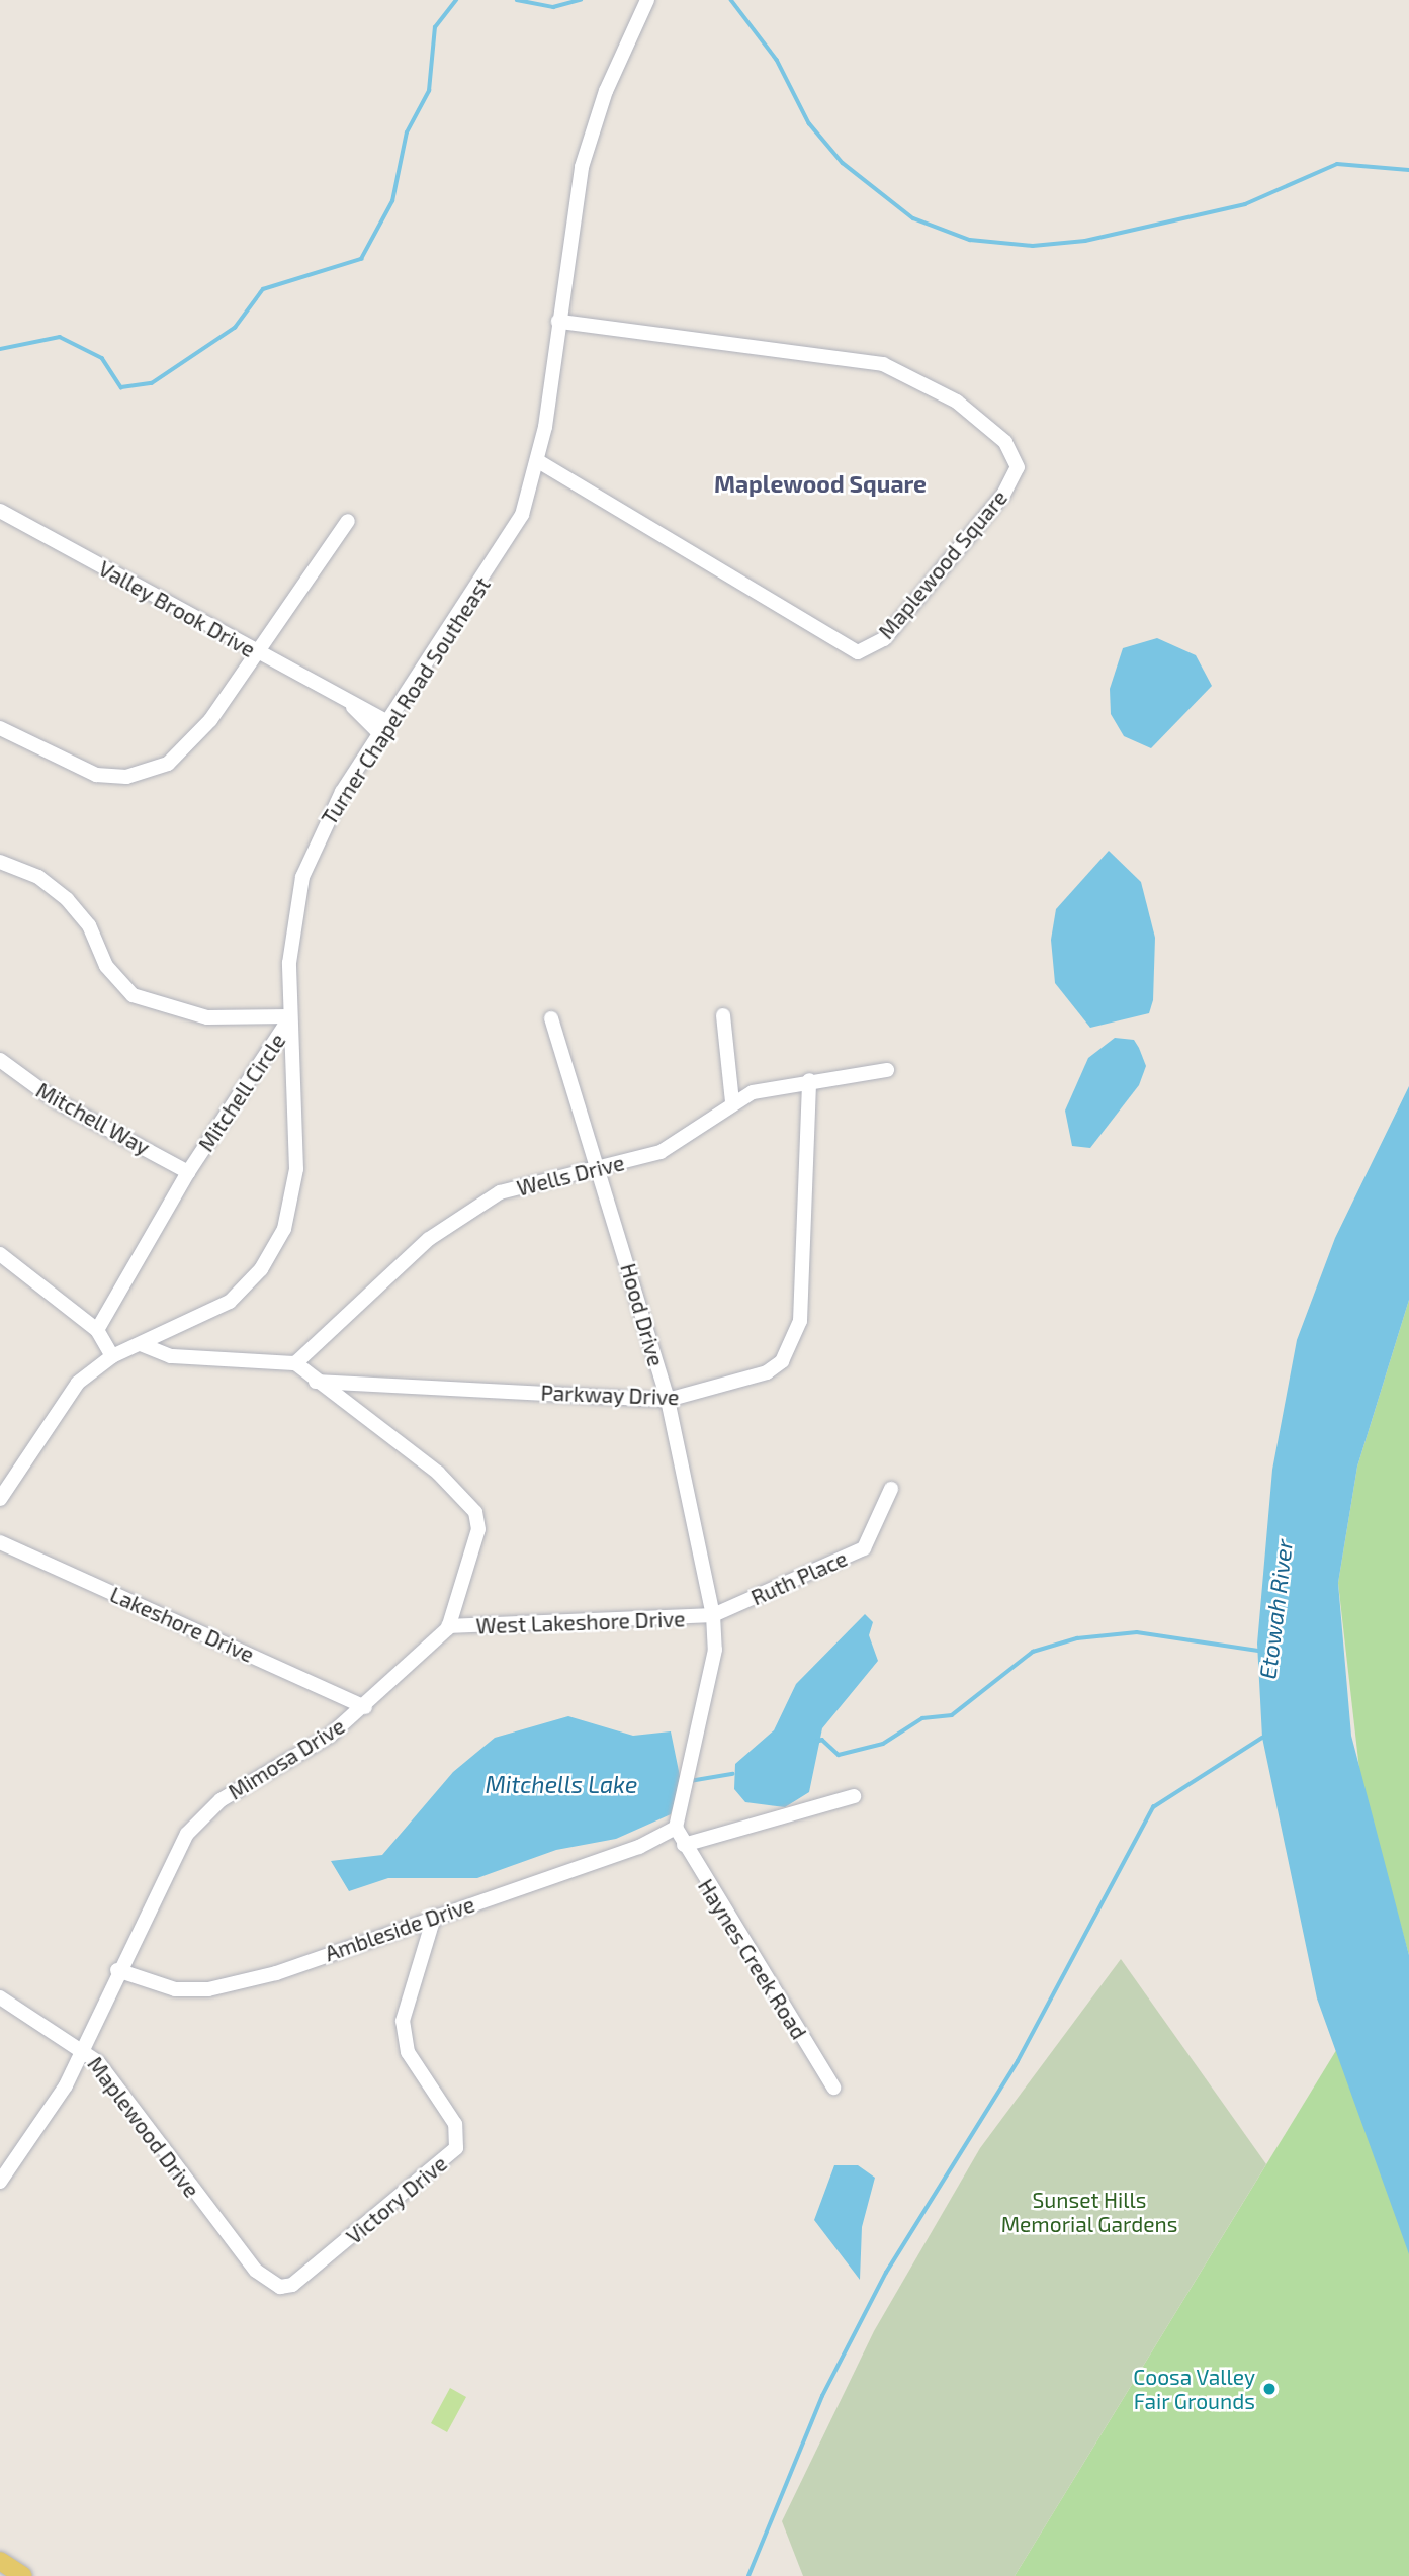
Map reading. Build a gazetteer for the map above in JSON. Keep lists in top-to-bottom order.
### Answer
{
  "streets": {
    "street": [
      "Maplewood Square",
      "Valley Brook Drive",
      "Turner Chapel Road Southeast",
      "Mitchell Circle",
      "Mitchell Way",
      "Wells Drive",
      "Hood Drive",
      "Parkway Drive",
      "Ruth Place",
      "West Lakeshore Drive",
      "Lakeshore Drive",
      "Mimosa Drive",
      "Ambleside Drive",
      "Haynes Creek Road",
      "Maplewood Drive",
      "Victory Drive"
    ]
  },
  "crossings": [
    ["Maplewood Square", "Turner Chapel Road Southeast"],
    ["Valley Brook Drive", "Turner Chapel Road Southeast"],
    ["Turner Chapel Road Southeast", "Mitchell Circle"],
    ["Mitchell Circle", "Mitchell Way"],
    ["Wells Drive", "Hood Drive"],
    ["Wells Drive", "Parkway Drive"],
    ["Wells Drive", "Mimosa Drive"],
    ["Hood Drive", "Parkway Drive"],
    ["Hood Drive", "Ruth Place"],
    ["Hood Drive", "West Lakeshore Drive"],
    ["Parkway Drive", "Mimosa Drive"],
    ["Ruth Place", "West Lakeshore Drive"],
    ["West Lakeshore Drive", "Mimosa Drive"],
    ["Lakeshore Drive", "Mimosa Drive"],
    ["Mimosa Drive", "Ambleside Drive"],
    ["Mimosa Drive", "Maplewood Drive"],
    ["Ambleside Drive", "Haynes Creek Road"],
    ["Ambleside Drive", "Victory Drive"],
    ["Maplewood Drive", "Victory Drive"]
  ],
  "districts": ["Maplewood Square"],
  "water": ["Etowah River", "Mitchells Lake"],
  "parks": ["Sunset Hills Memorial Gardens"],
  "places": ["Coosa Valley Fair Grounds"]
}
